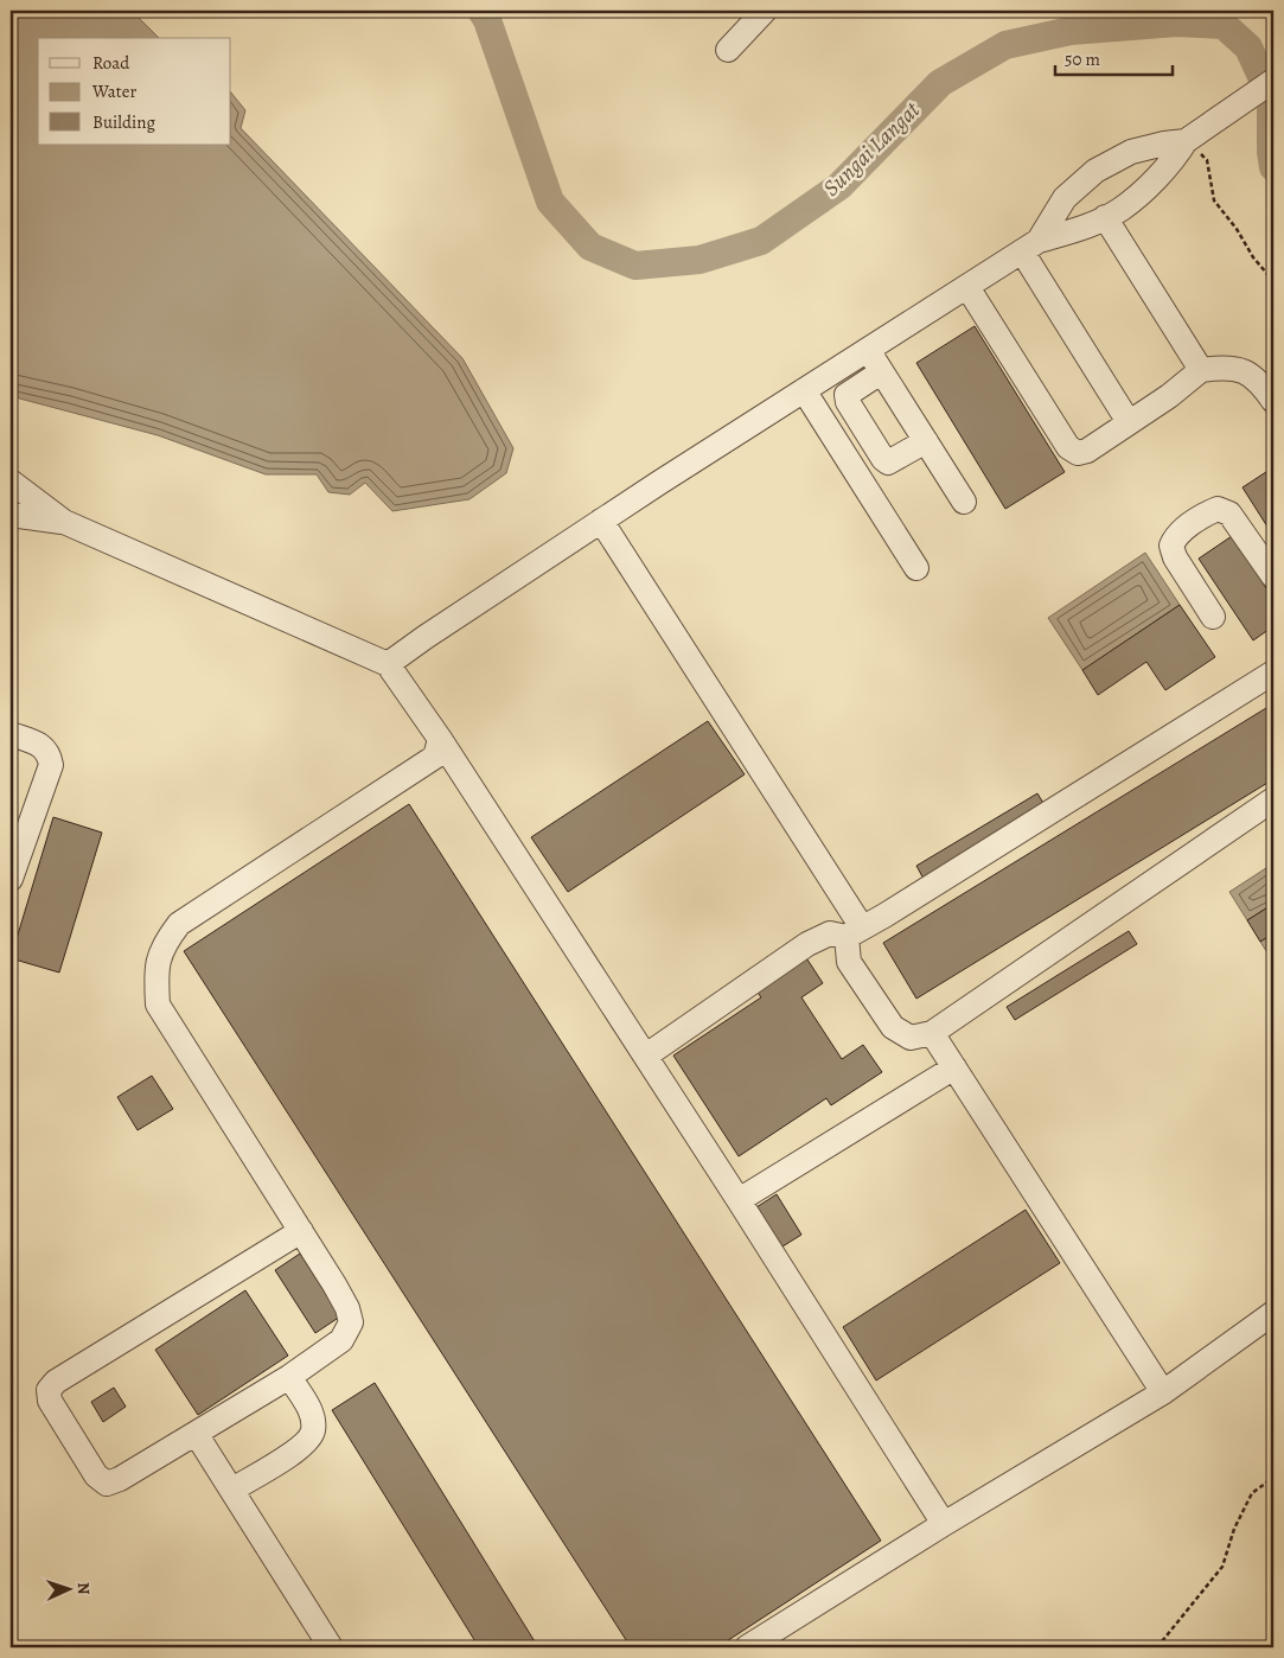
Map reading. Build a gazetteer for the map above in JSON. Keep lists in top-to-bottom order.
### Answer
{
  "water": ["Sungai Langat"],
  "legend": ["Road", "Water", "Building"],
  "scale_bar": "50 m",
  "north": "right"
}
